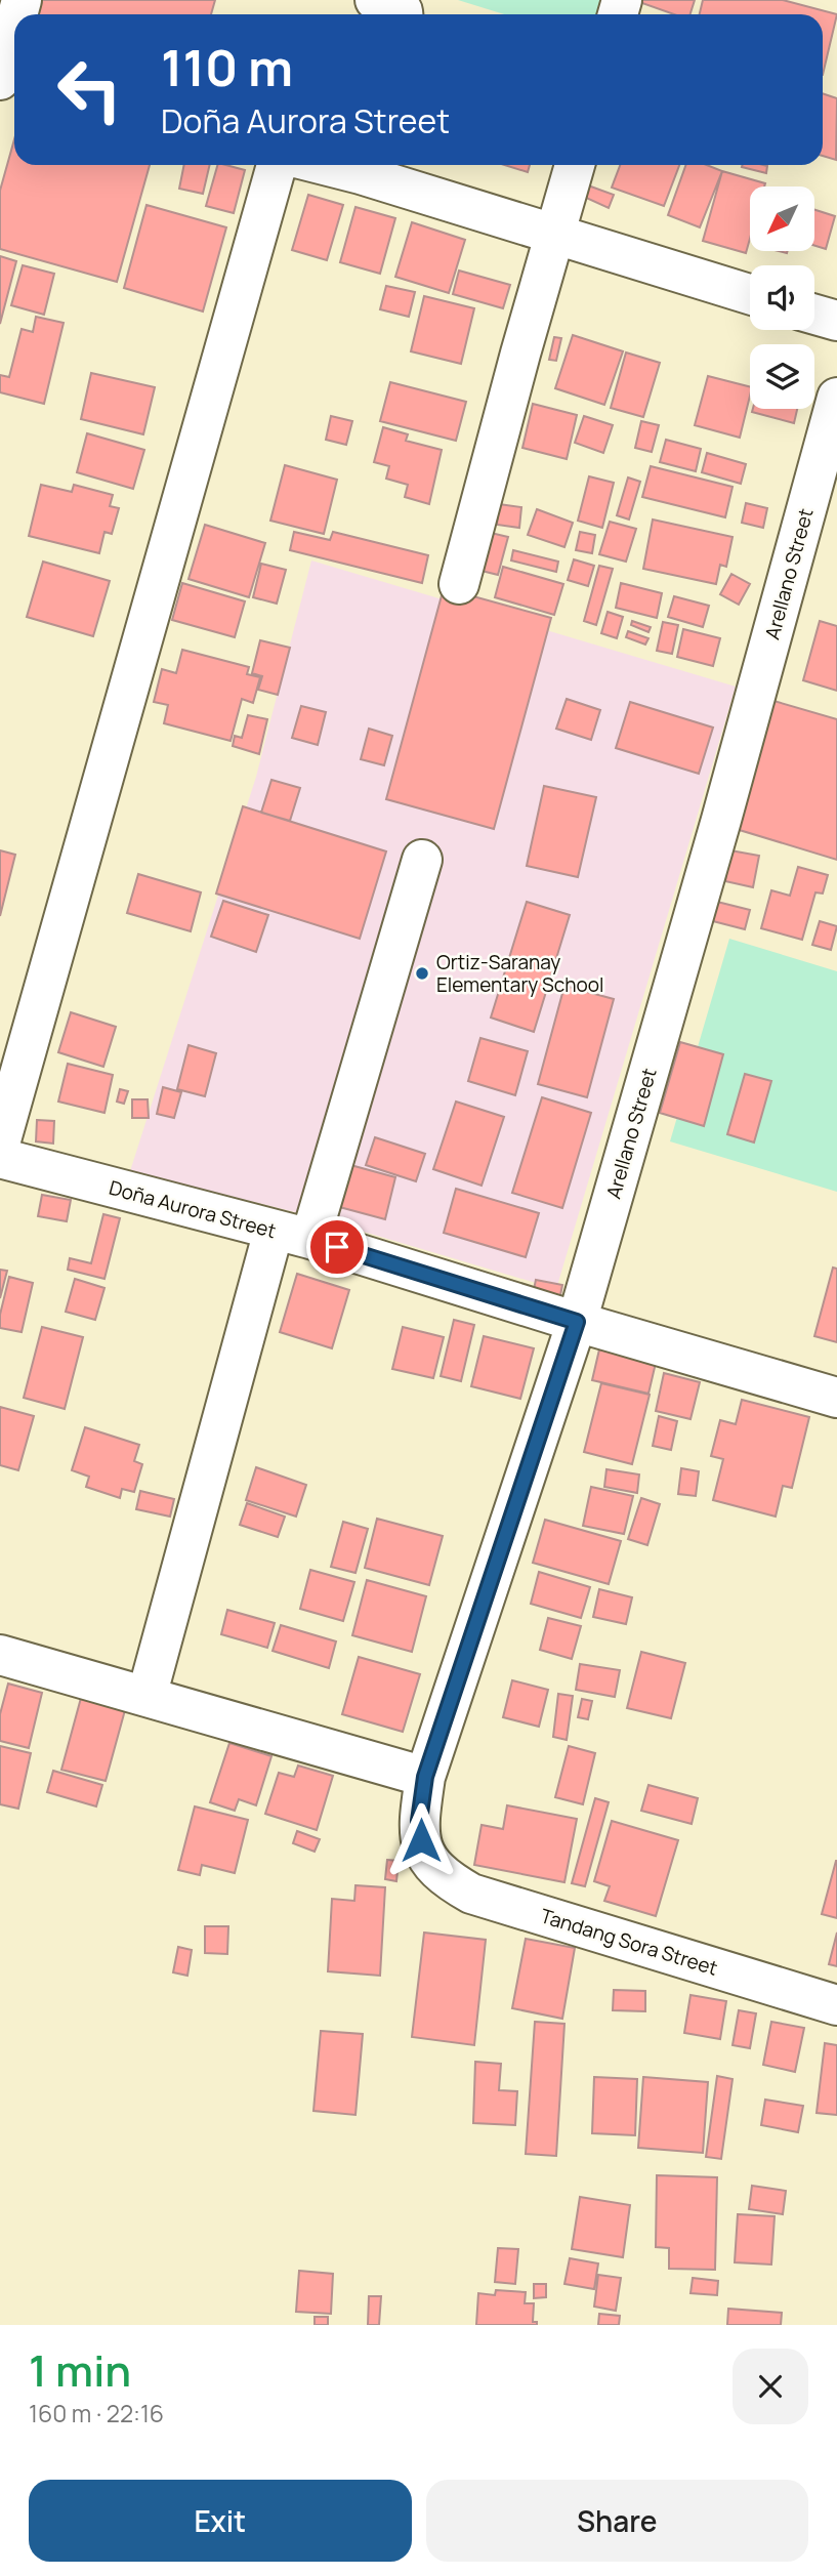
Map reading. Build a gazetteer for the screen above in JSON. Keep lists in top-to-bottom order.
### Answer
{
  "streets": {
    "street": ["Arellano Street", "Doña Aurora Street", "Tandang Sora Street"]
  },
  "crossings": [
    ["Arellano Street", "Doña Aurora Street"],
    ["Arellano Street", "Tandang Sora Street"]
  ],
  "places": ["Ortiz-Saranay Elementary School"],
  "north": "bottom left",
  "page": {
    "turn": ["110 m", "Doña Aurora Street"],
    "heading": ["1 min", "160 m · 22:16"],
    "buttons": ["Exit", "Share"]
  }
}
